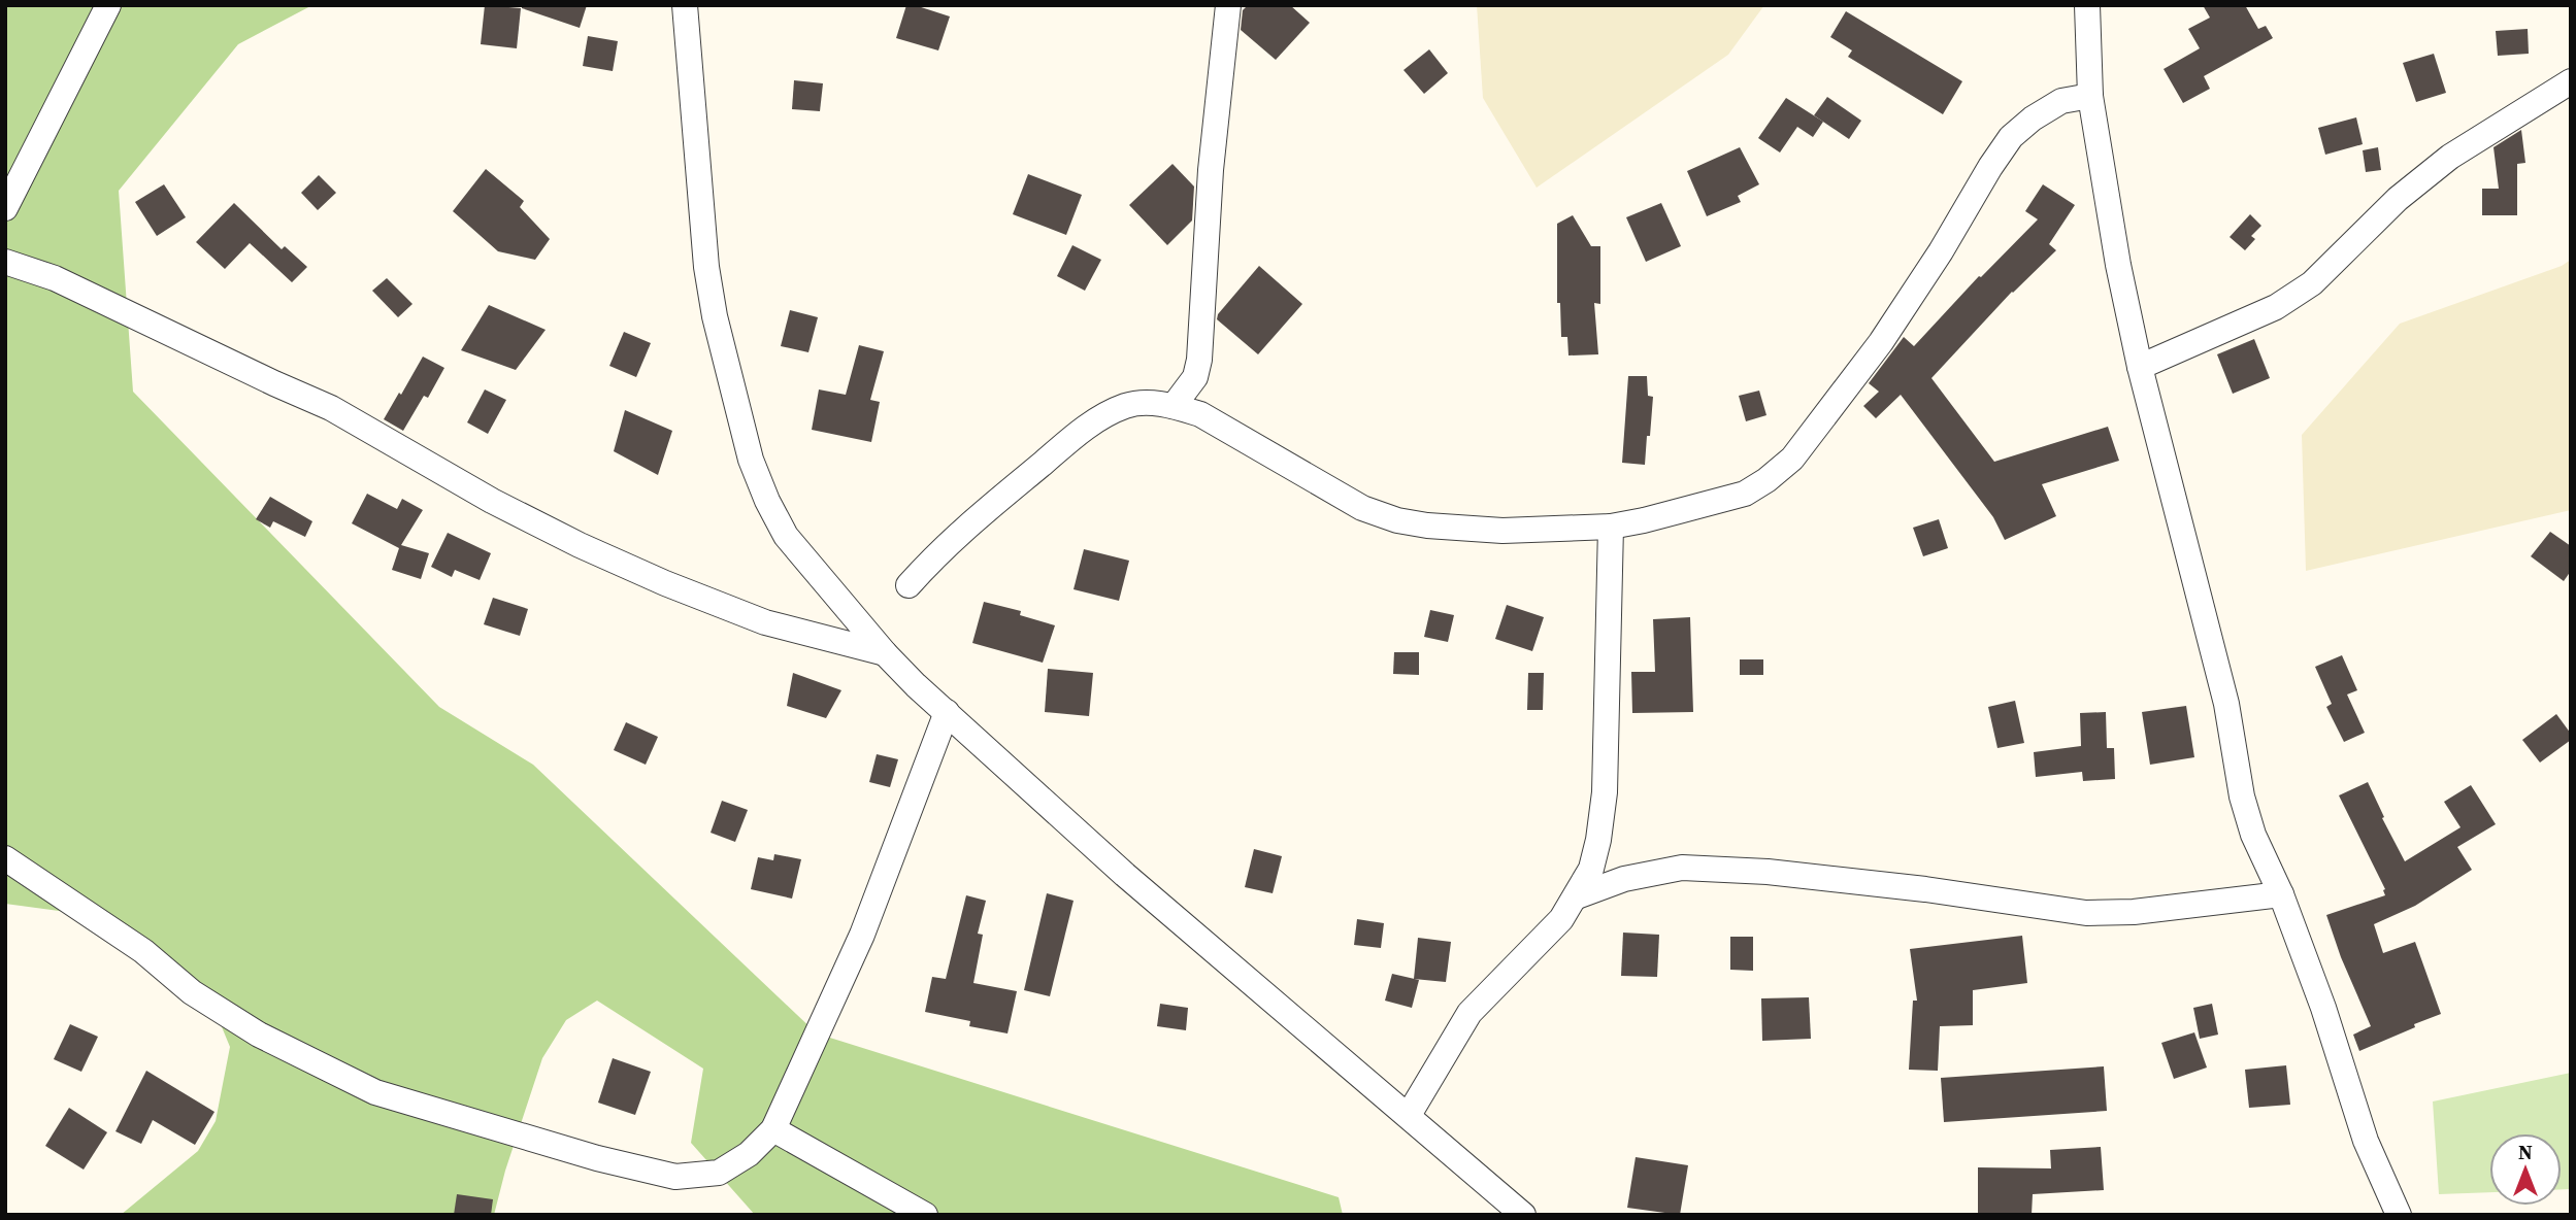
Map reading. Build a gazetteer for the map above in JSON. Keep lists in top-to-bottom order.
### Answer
{
  "north": "top"
}
